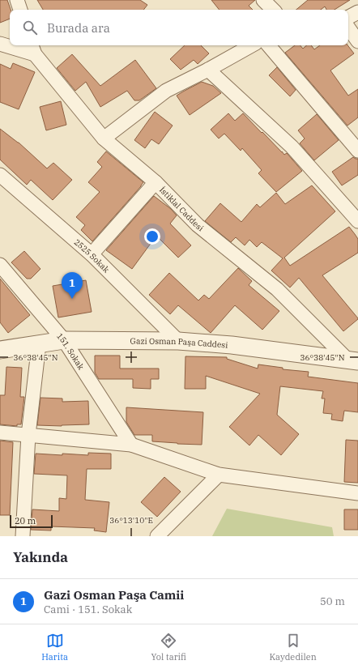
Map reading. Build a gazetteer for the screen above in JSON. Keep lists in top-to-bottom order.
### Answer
{
  "streets": {
    "street": [
      "İstiklal Caddesi",
      "2525 Sokak",
      "Gazi Osman Paşa Caddesi",
      "151. Sokak"
    ]
  },
  "crossings": [
    ["İstiklal Caddesi", "Gazi Osman Paşa Caddesi"],
    ["2525 Sokak", "Gazi Osman Paşa Caddesi"],
    ["Gazi Osman Paşa Caddesi", "151. Sokak"]
  ],
  "scale_bar": "20 m",
  "page": {
    "search": "Burada ara",
    "pins": "1",
    "scale": "20 m",
    "heading": "Yakında",
    "list": [
      {
        "mark": "1",
        "name": "Gazi Osman Paşa Camii",
        "note": "Cami · 151. Sokak",
        "value": "50 m"
      }
    ],
    "nav": ["Harita", "Yol tarifi", "Kaydedilen"]
  },
  "coordinates": ["36°38'45\"N", "36°13'10\"E"]
}
